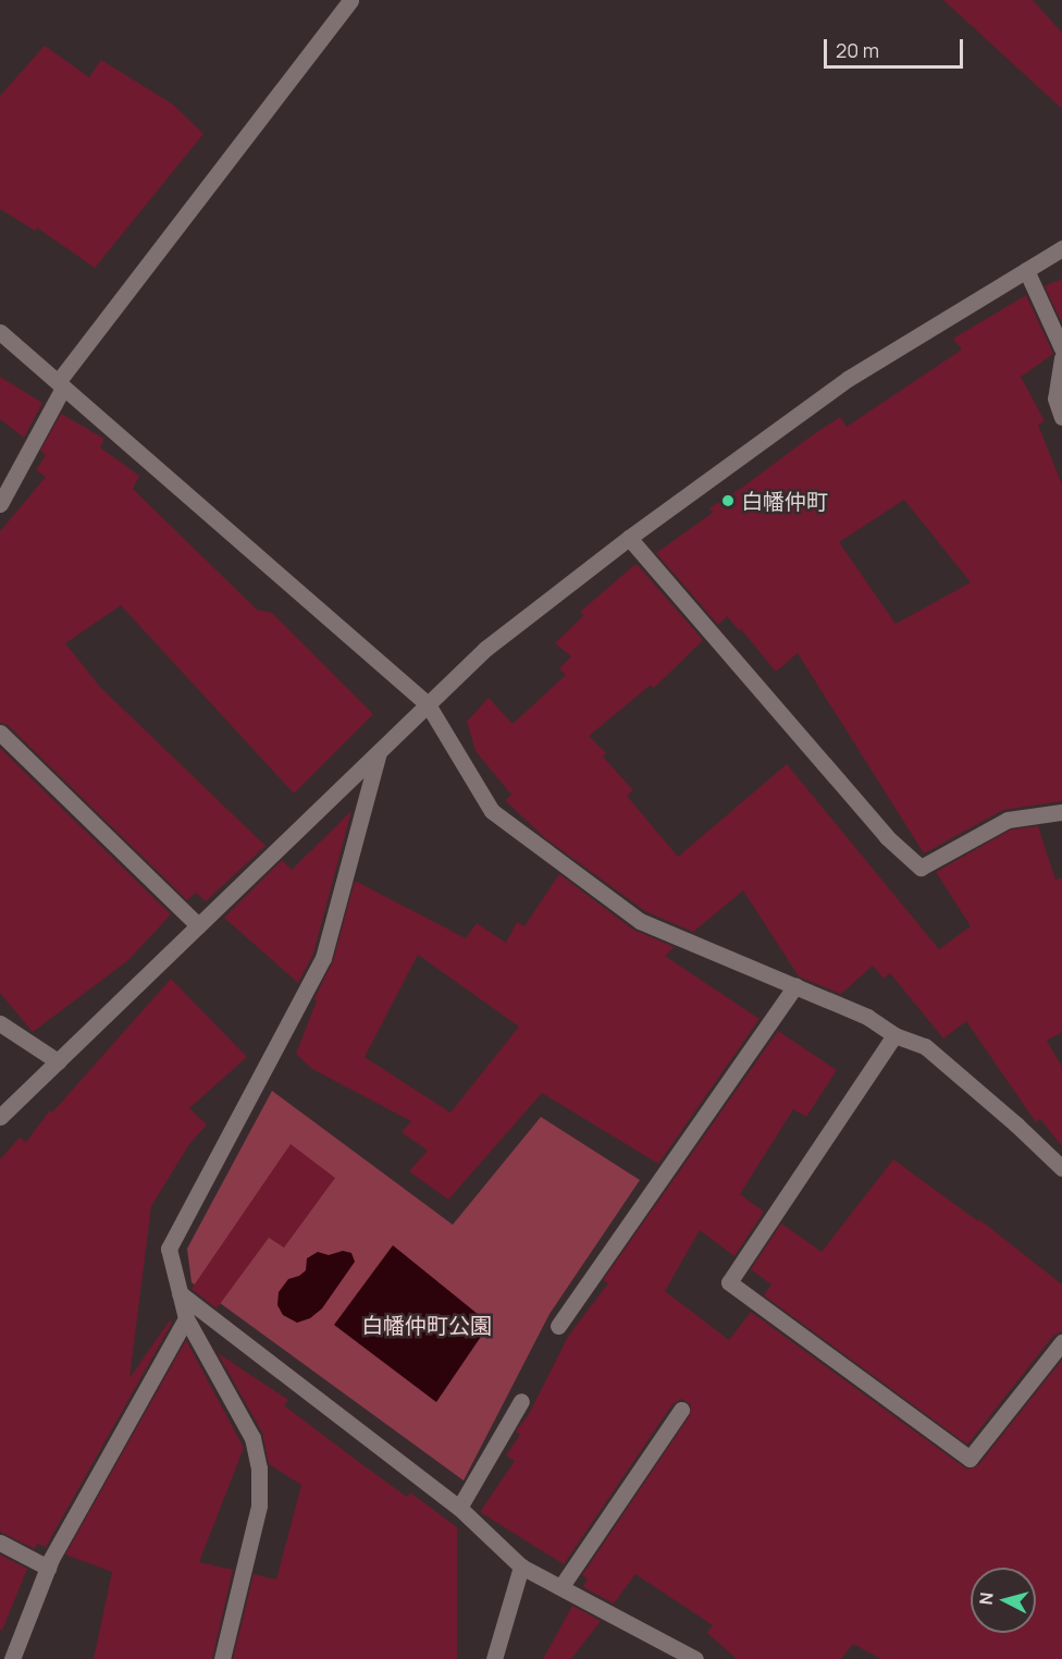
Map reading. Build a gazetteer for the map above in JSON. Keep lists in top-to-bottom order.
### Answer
{
  "parks": ["白幡仲町公園"],
  "places": ["白幡仲町"],
  "scale_bar": "20 m",
  "north": "left"
}
